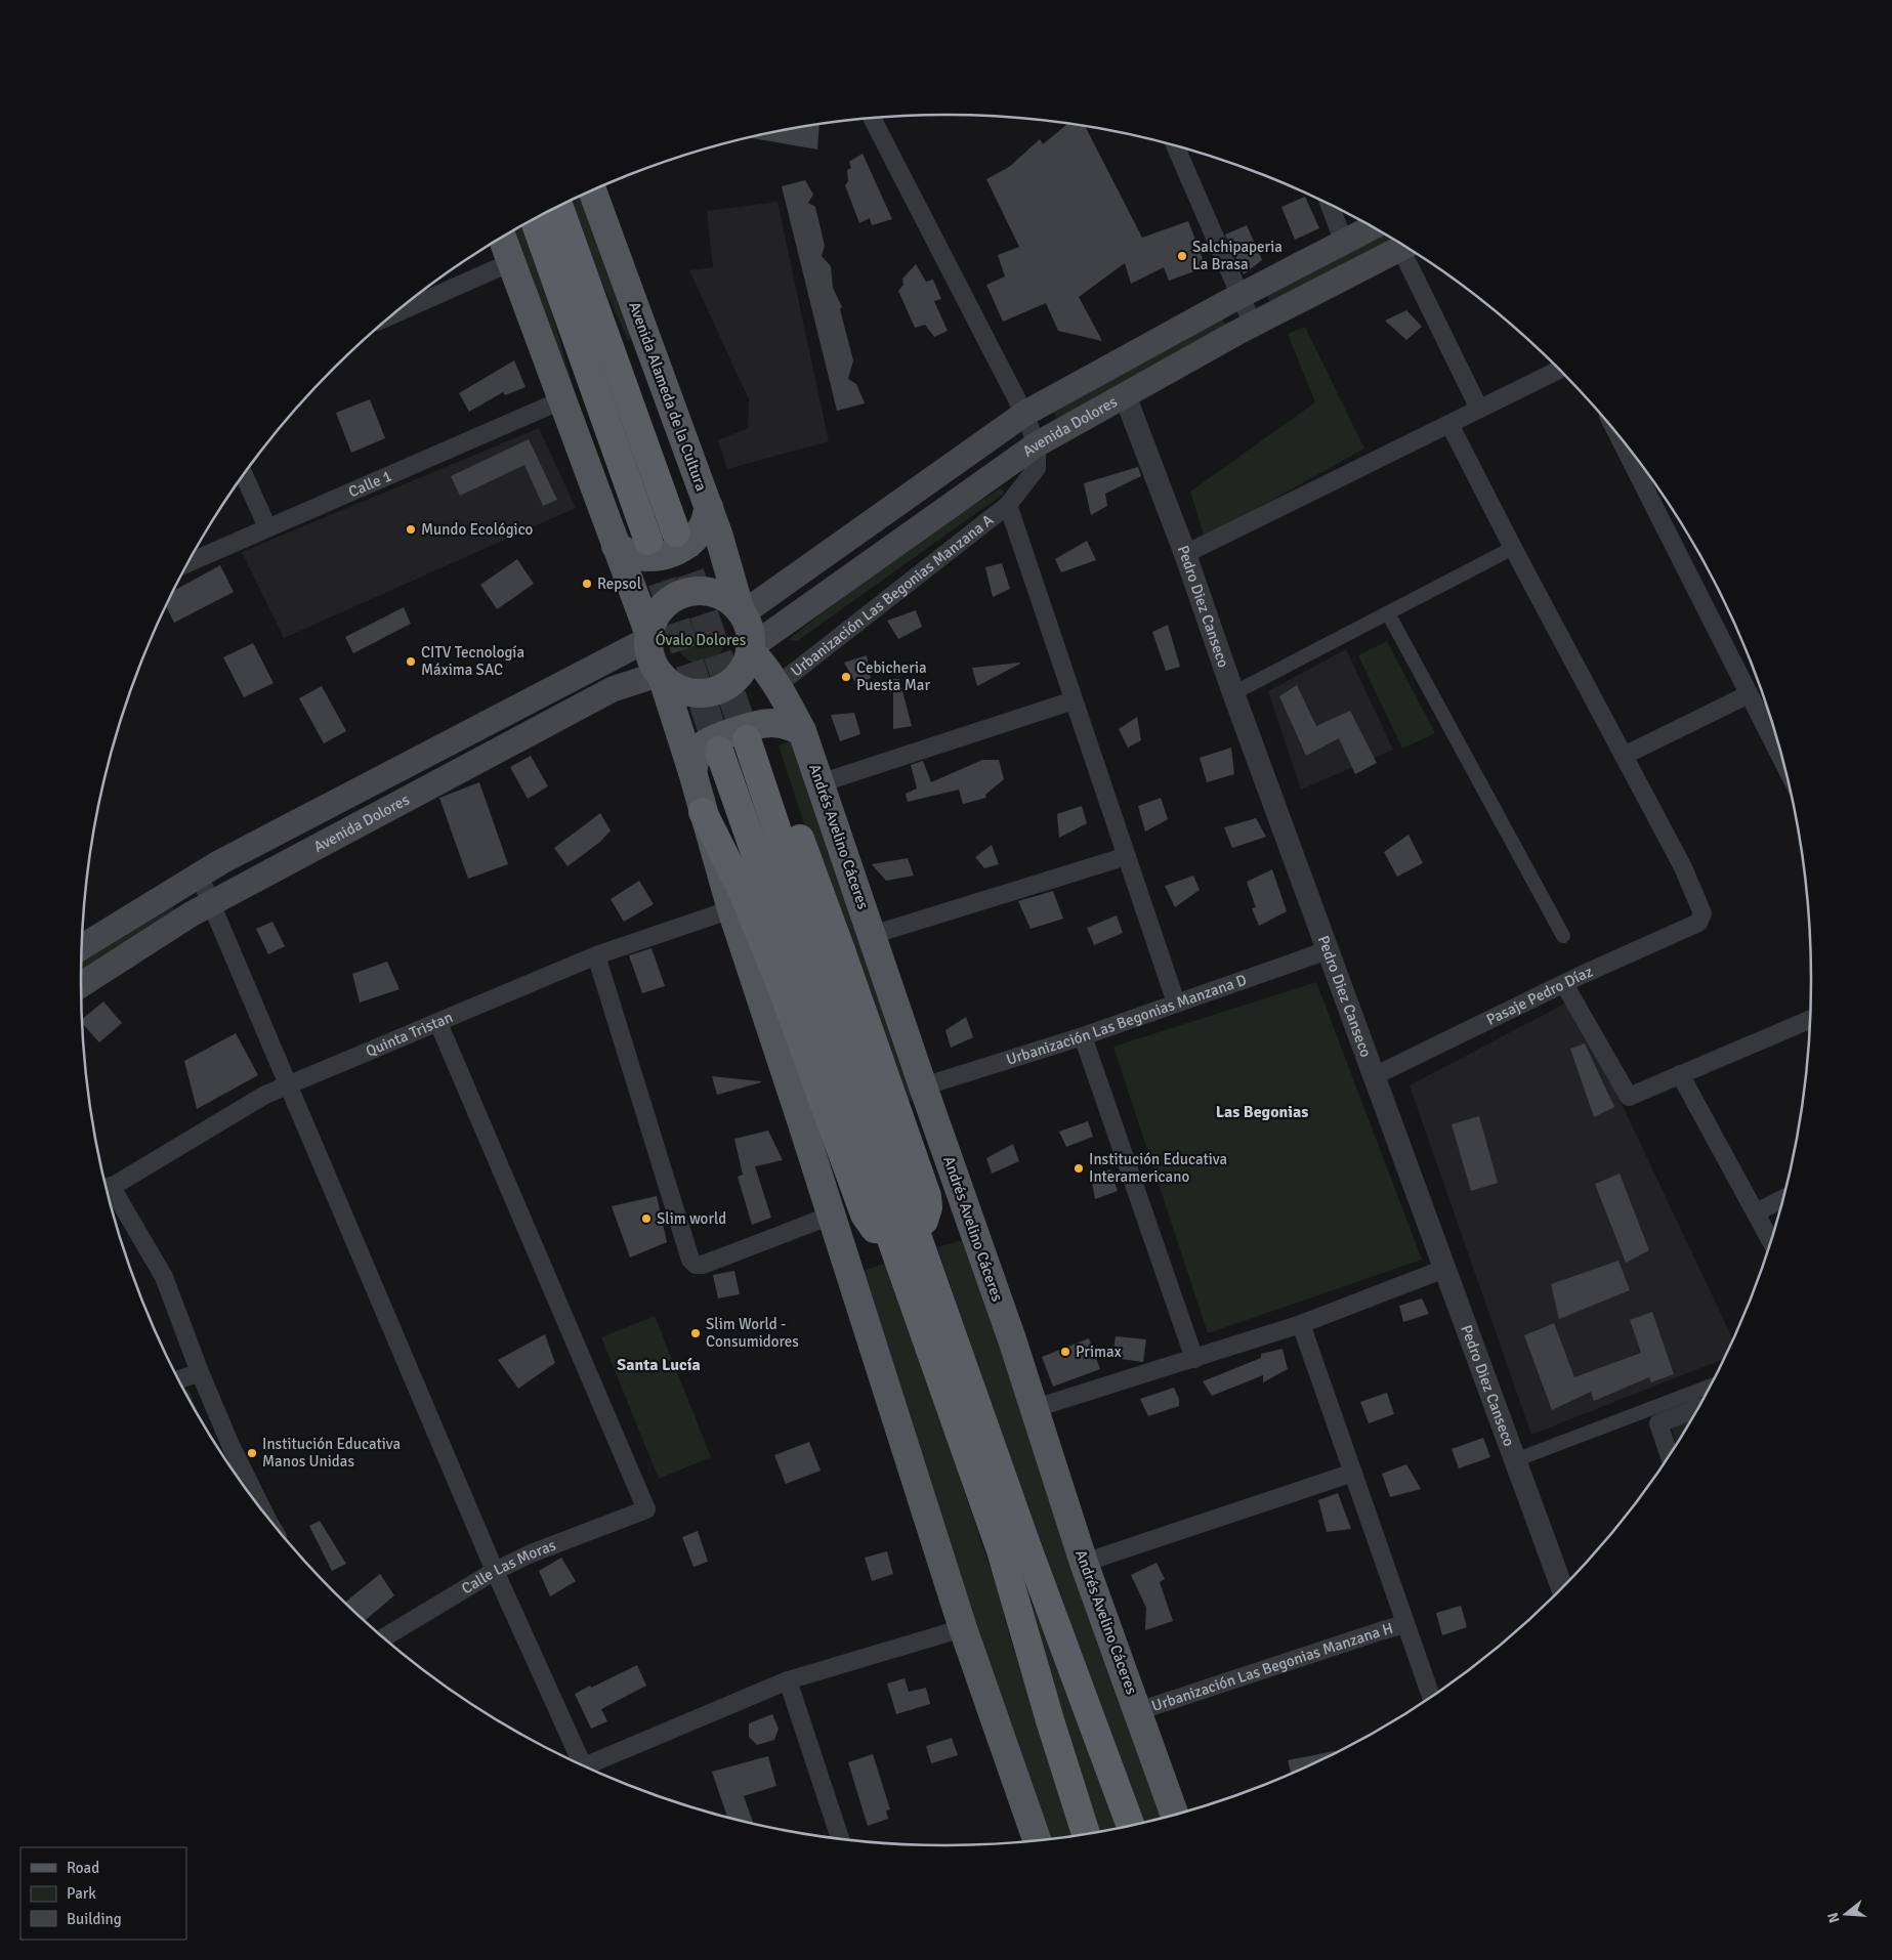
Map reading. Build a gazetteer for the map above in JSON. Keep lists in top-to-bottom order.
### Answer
{
  "streets": {
    "main road": ["Avenida Alameda de la Cultura", "Avenida Dolores", "Andrés Avelino Cáceres"],
    "street": [
      "Calle 1",
      "Urbanización Las Begonias Manzana A",
      "Pedro Diez Canseco",
      "Pasaje Pedro Díaz",
      "Urbanización Las Begonias Manzana D",
      "Quinta Tristan",
      "Calle Las Moras",
      "Urbanización Las Begonias Manzana H"
    ]
  },
  "crossings": [
    ["Avenida Alameda de la Cultura", "Avenida Dolores"],
    ["Avenida Alameda de la Cultura", "Andrés Avelino Cáceres"],
    ["Avenida Dolores", "Urbanización Las Begonias Manzana A"],
    ["Avenida Dolores", "Pedro Diez Canseco"],
    ["Avenida Dolores", "Andrés Avelino Cáceres"],
    ["Urbanización Las Begonias Manzana A", "Andrés Avelino Cáceres"],
    ["Pedro Diez Canseco", "Pasaje Pedro Díaz"],
    ["Pedro Diez Canseco", "Urbanización Las Begonias Manzana D"],
    ["Andrés Avelino Cáceres", "Urbanización Las Begonias Manzana D"],
    ["Andrés Avelino Cáceres", "Urbanización Las Begonias Manzana H"],
    ["Quinta Tristan", "Calle Las Moras"]
  ],
  "districts": ["Las Begonias", "Santa Lucía"],
  "parks": ["Óvalo Dolores"],
  "places": [
    "Salchipaperia La Brasa",
    "Mundo Ecológico",
    "Repsol",
    "CITV Tecnología Máxima SAC",
    "Cebicheria Puesta Mar",
    "Institución Educativa Interamericano",
    "Slim world",
    "Slim World - Consumidores",
    "Primax",
    "Institución Educativa Manos Unidas"
  ],
  "legend": ["Road", "Park", "Building"],
  "north": "left"
}
